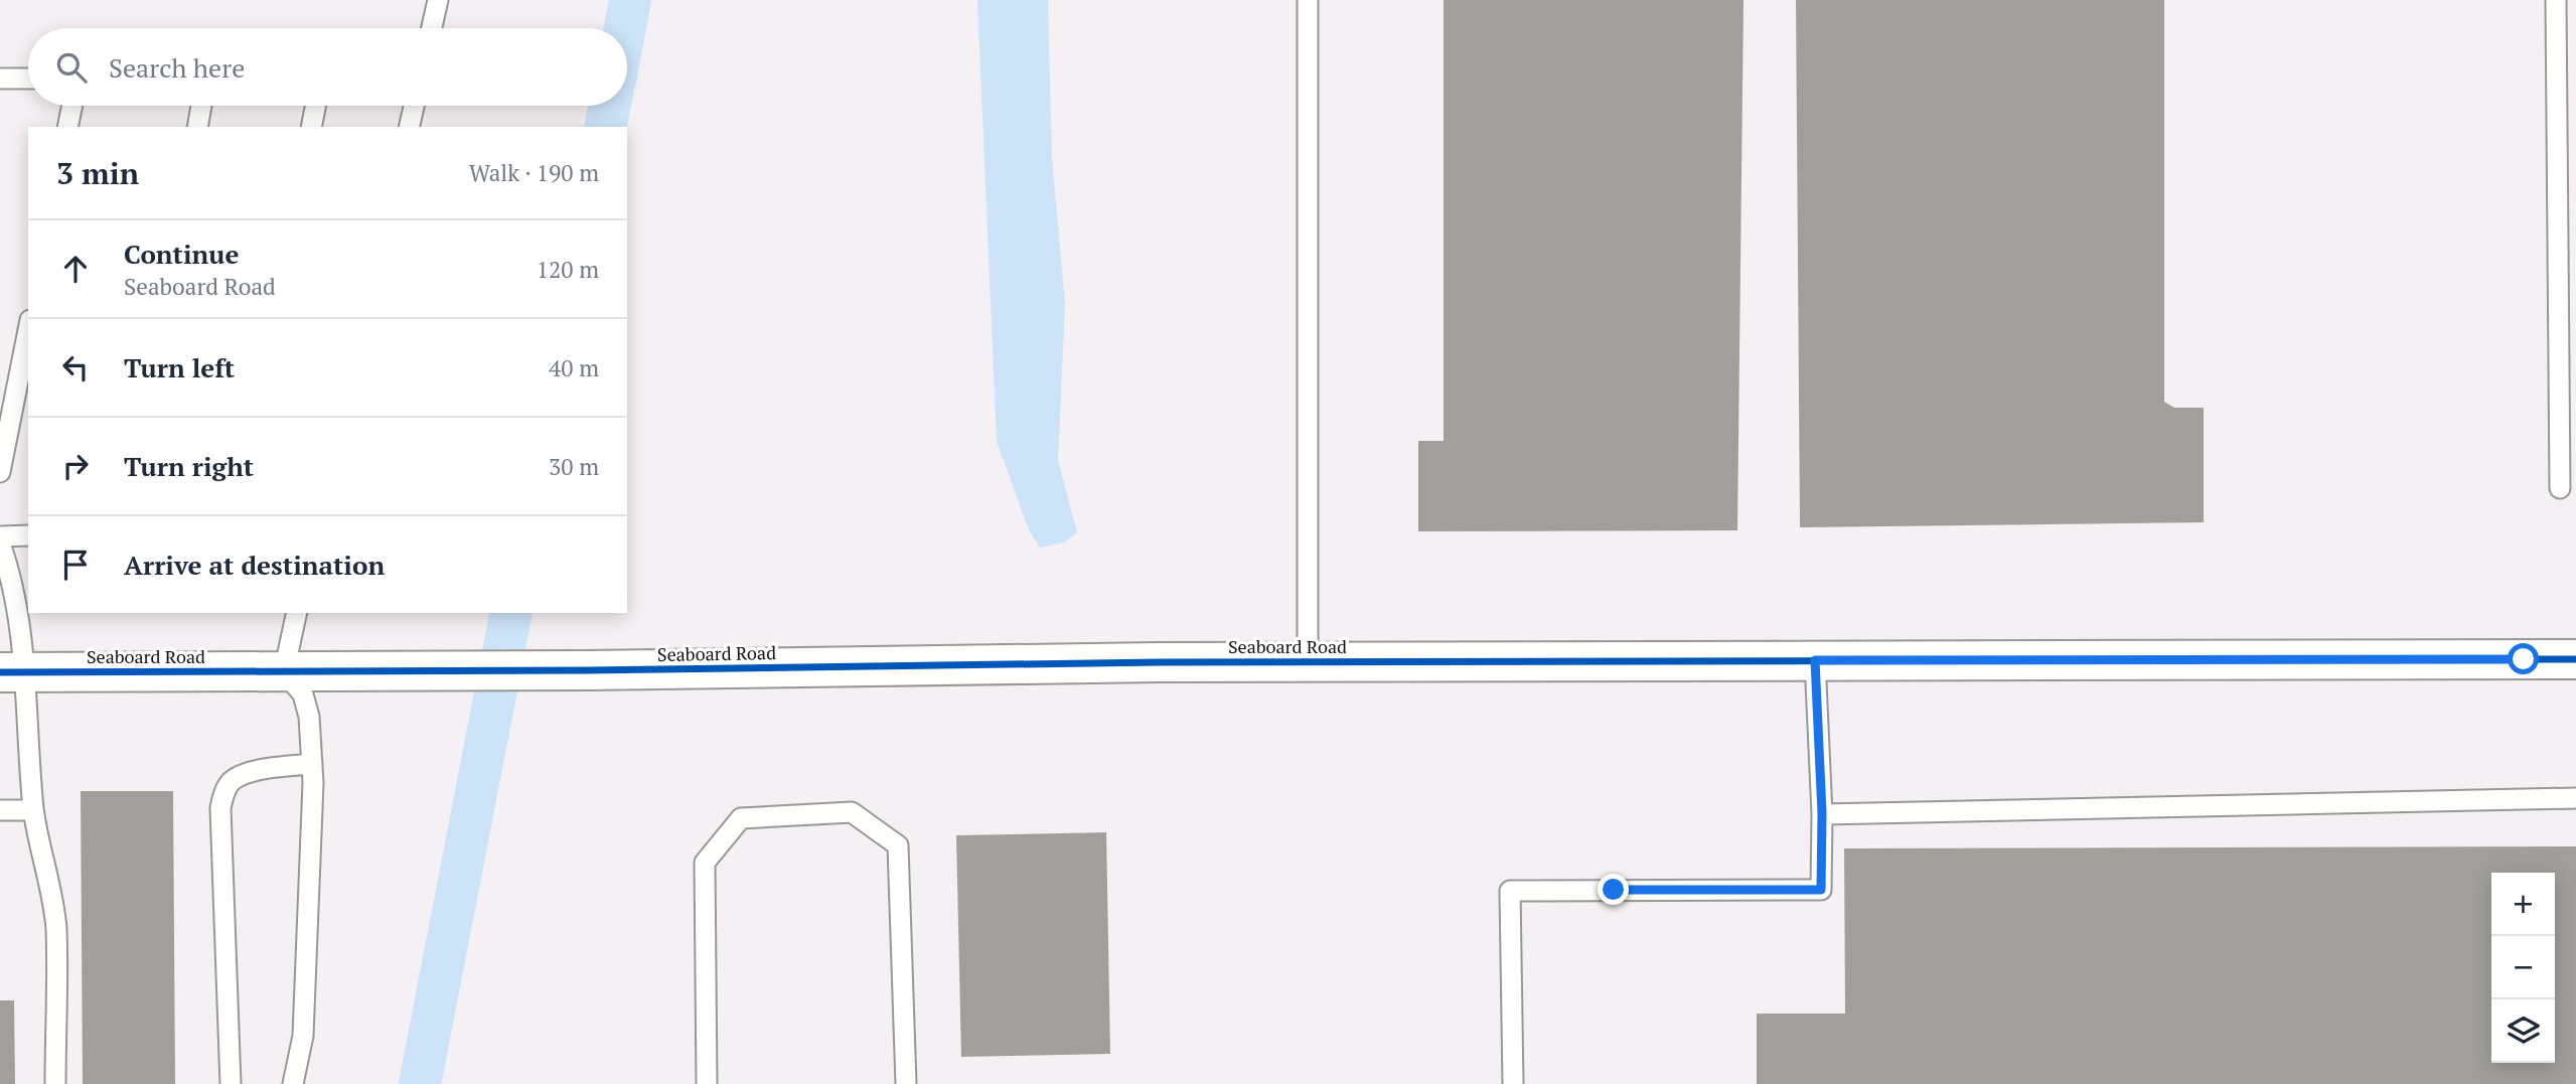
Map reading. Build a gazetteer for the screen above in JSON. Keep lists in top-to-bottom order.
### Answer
{
  "streets": {
    "street": ["Seaboard Road"]
  },
  "page": {
    "search": "Search here",
    "heading": ["3 min", "Walk · 190 m"],
    "list": [
      ["Continue", "Seaboard Road", "120 m"],
      ["Turn left", "40 m"],
      ["Turn right", "30 m"],
      "Arrive at destination"
    ],
    "map_buttons": ["+", "−"]
  }
}
